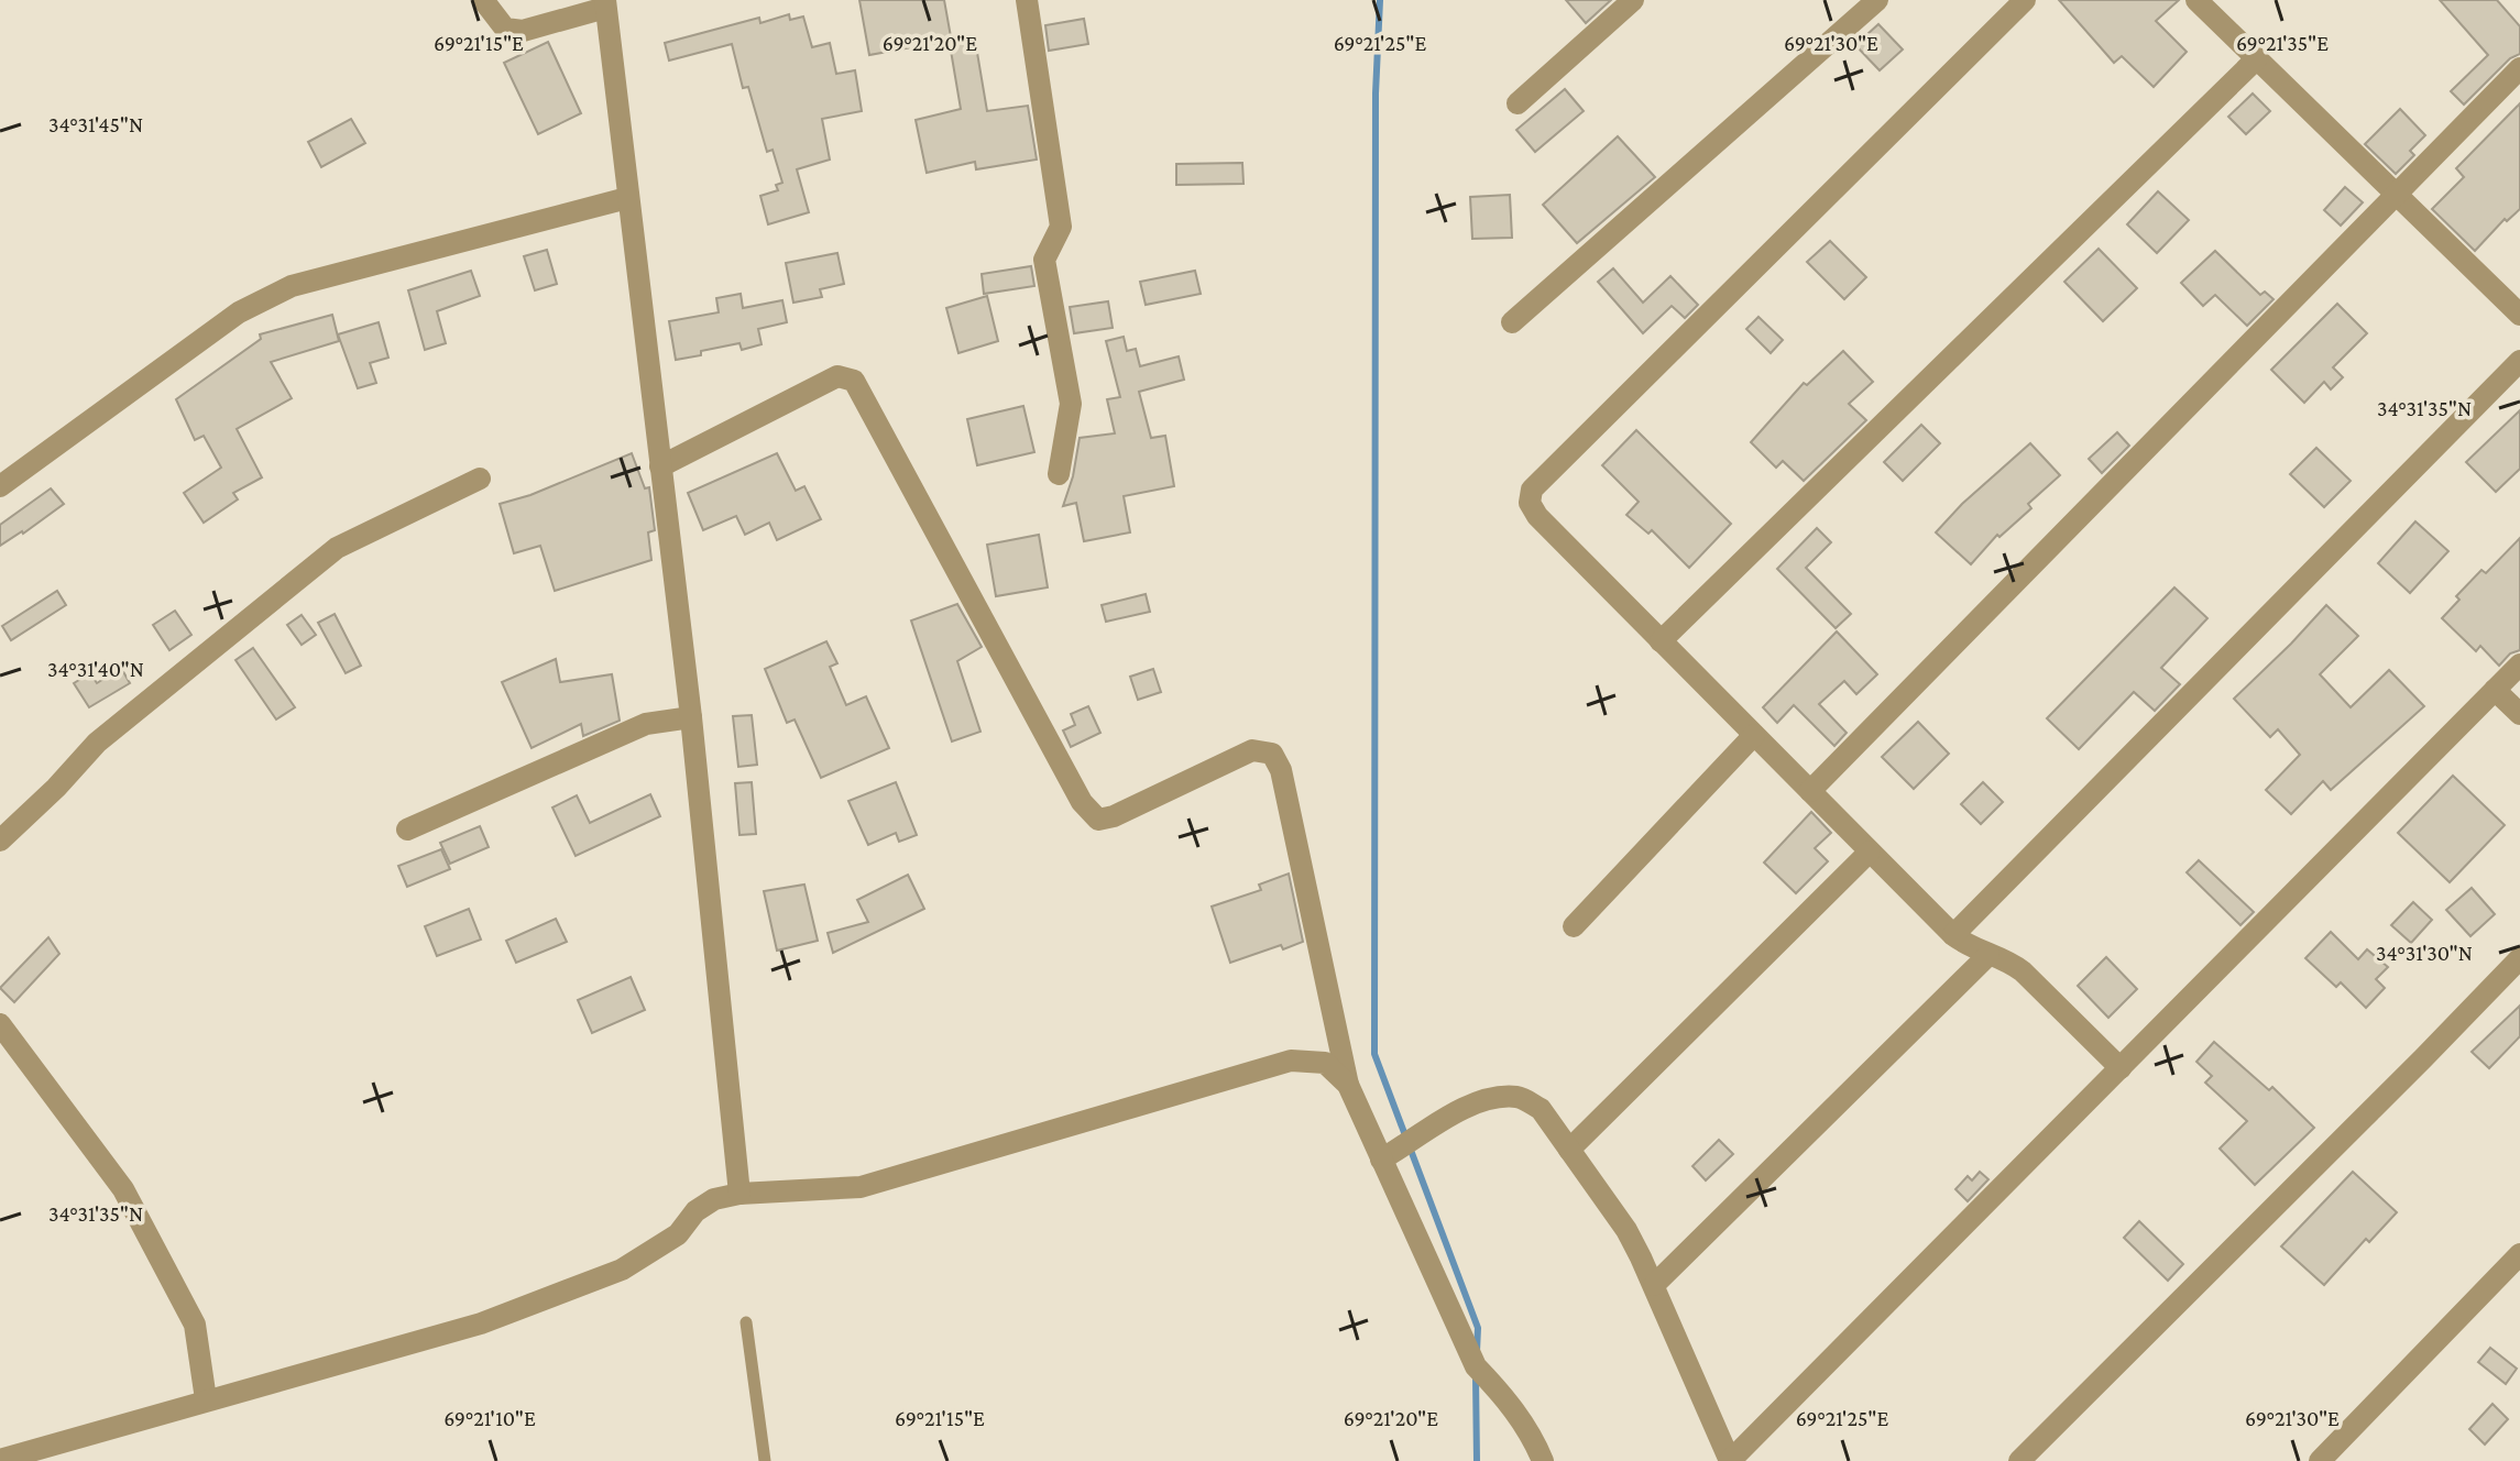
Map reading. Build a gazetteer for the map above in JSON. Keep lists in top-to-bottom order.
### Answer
{
  "coordinates": [
    "69°21'15\"E",
    "69°21'20\"E",
    "69°21'25\"E",
    "69°21'30\"E",
    "69°21'35\"E",
    "34°31'45\"N",
    "34°31'35\"N",
    "34°31'40\"N",
    "34°31'30\"N",
    "69°21'10\"E"
  ]
}
